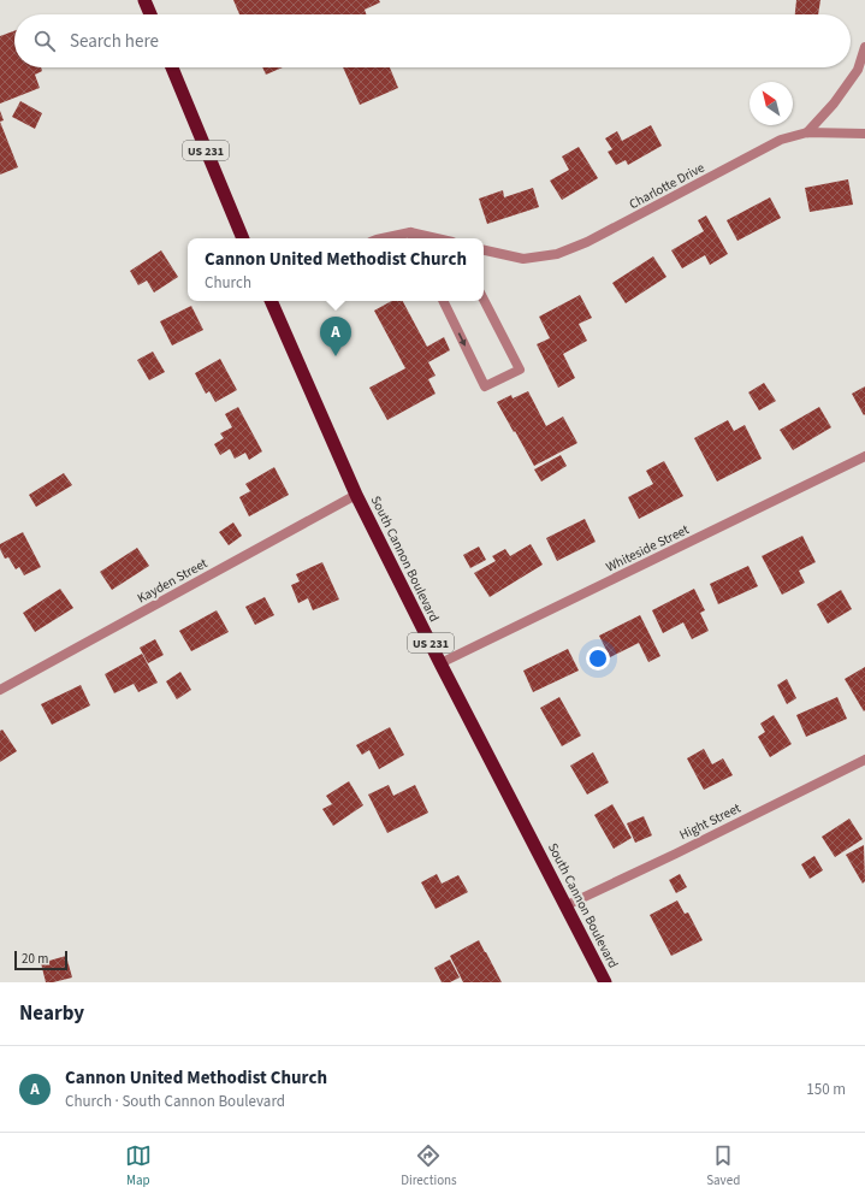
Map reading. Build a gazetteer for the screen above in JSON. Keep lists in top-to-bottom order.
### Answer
{
  "streets": {
    "highway": ["US 231", "South Cannon Boulevard"],
    "street": [
      "Charlotte Drive",
      "Whiteside Street",
      "Kayden Street",
      "Hight Street"
    ]
  },
  "crossings": [
    ["Whiteside Street", "South Cannon Boulevard"],
    ["South Cannon Boulevard", "Kayden Street"],
    ["South Cannon Boulevard", "Hight Street"]
  ],
  "scale_bar": "20 m",
  "north": "top left",
  "page": {
    "search": "Search here",
    "popup": ["Cannon United Methodist Church", "Church"],
    "pins": "A",
    "scale": "20 m",
    "heading": "Nearby",
    "list": [
      {
        "mark": "A",
        "name": "Cannon United Methodist Church",
        "note": "Church · South Cannon Boulevard",
        "value": "150 m"
      }
    ],
    "nav": ["Map", "Directions", "Saved"]
  }
}
